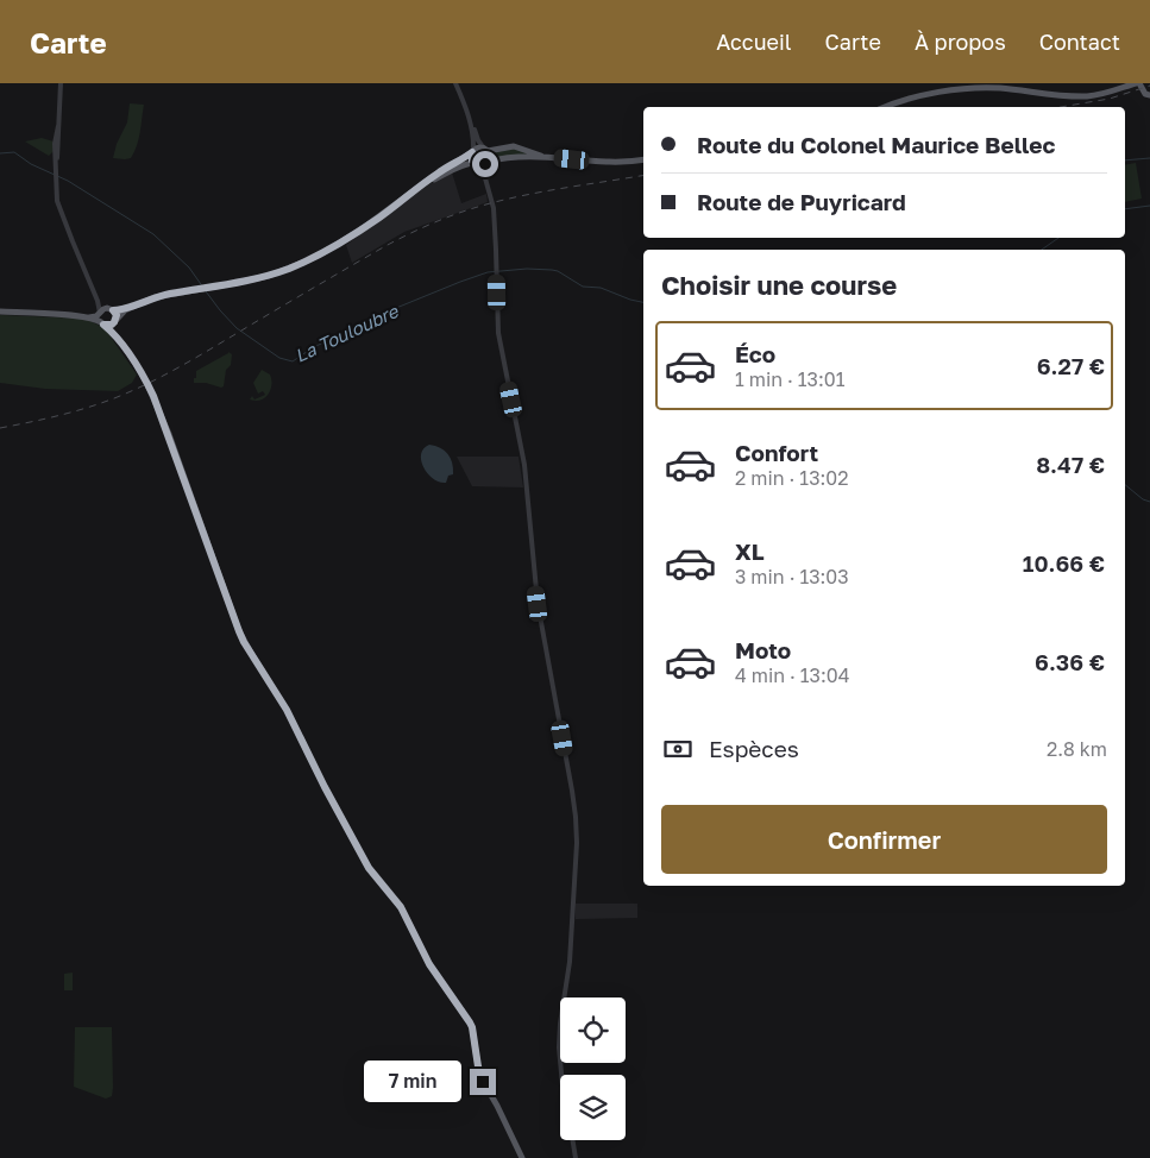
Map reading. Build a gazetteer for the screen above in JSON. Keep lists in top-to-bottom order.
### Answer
{
  "water": ["La Touloubre"],
  "page": {
    "header": "Carte",
    "nav": [
      "Accueil",
      "Carte",
      "À propos",
      "Contact"
    ],
    "banner": ["Route du Colonel Maurice Bellec", "Route de Puyricard"],
    "heading": "Choisir une course",
    "list": [
      {
        "name": "Éco",
        "note": "1 min · 13:01",
        "value": "6.27 €"
      },
      {
        "name": "Confort",
        "note": "2 min · 13:02",
        "value": "8.47 €"
      },
      {
        "name": "XL",
        "note": "3 min · 13:03",
        "value": "10.66 €"
      },
      {
        "name": "Moto",
        "note": "4 min · 13:04",
        "value": "6.36 €"
      }
    ],
    "pay": ["Espèces", "2.8 km"],
    "buttons": "Confirmer",
    "bubble": "7 min"
  }
}
